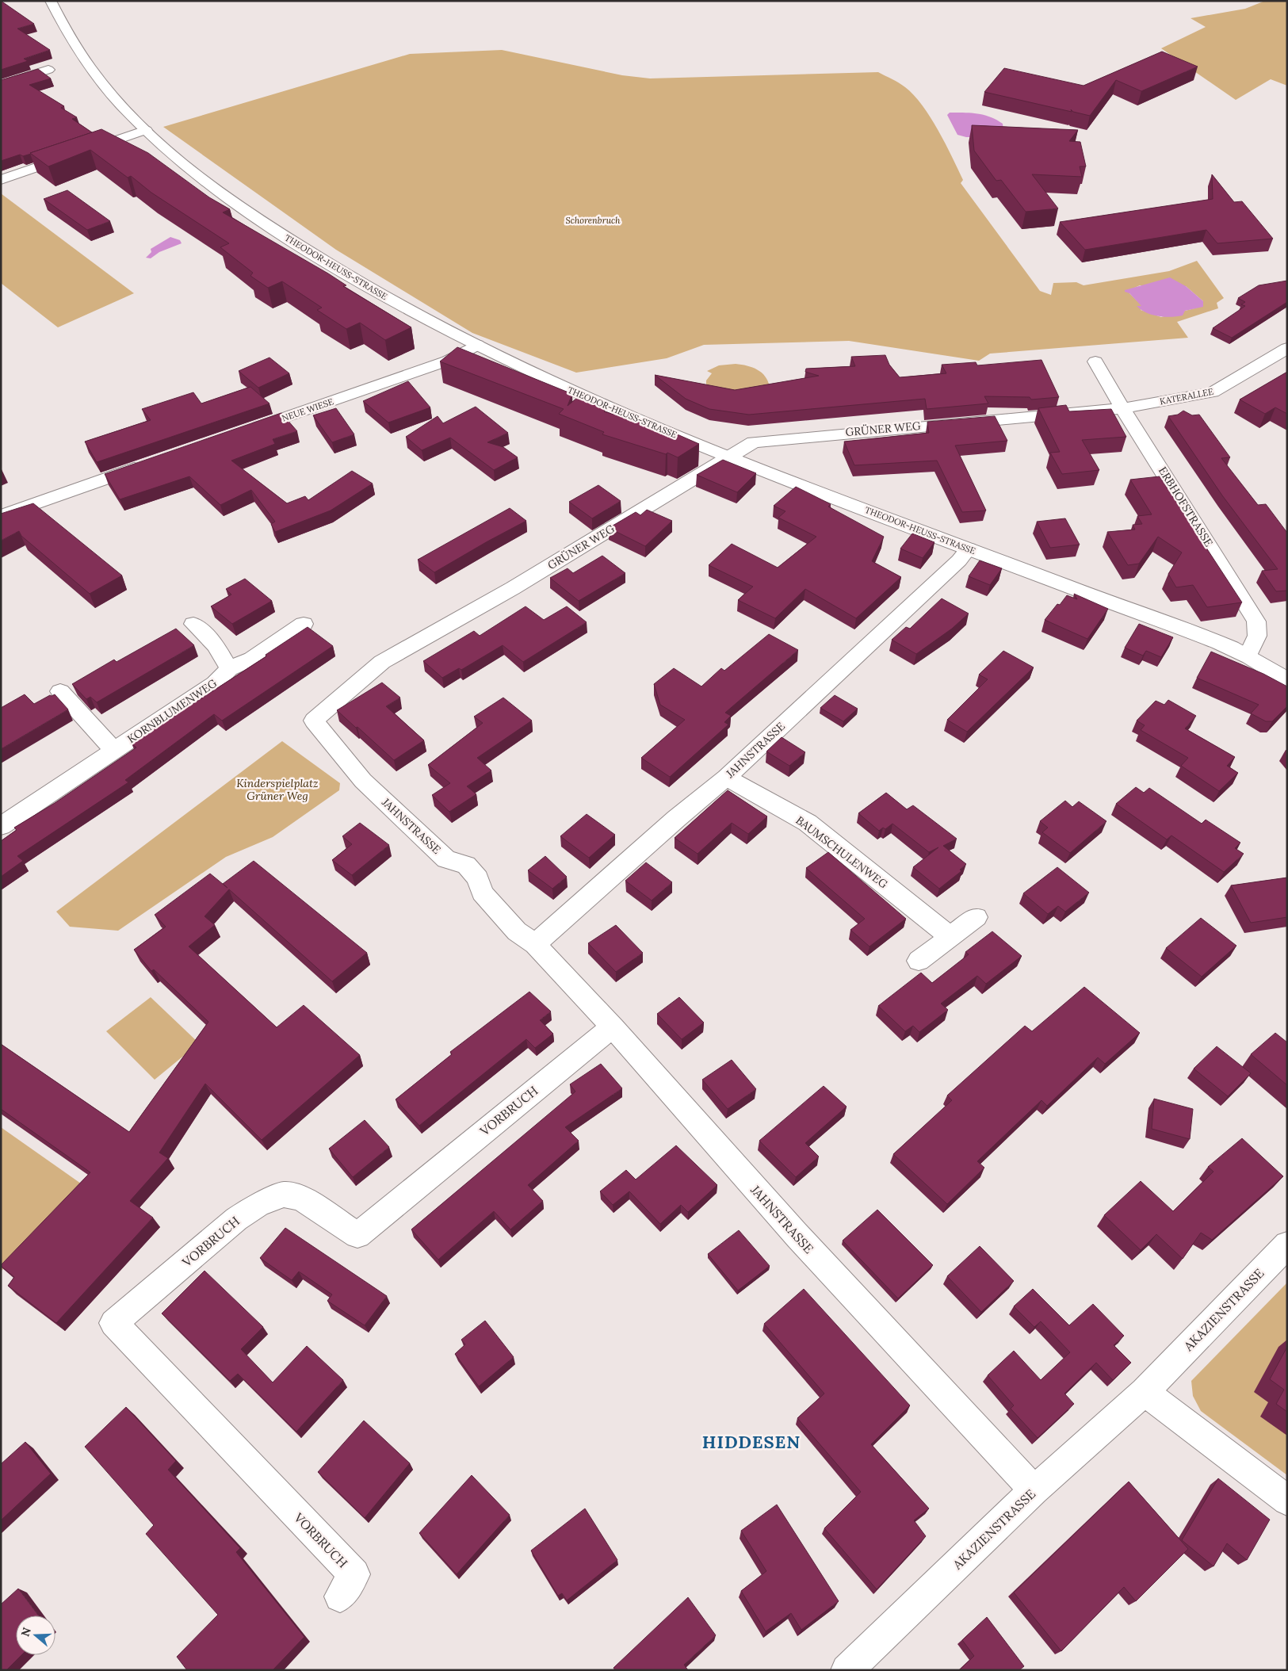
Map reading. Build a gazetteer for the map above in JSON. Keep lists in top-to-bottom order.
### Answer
{
  "streets": {
    "street": [
      "THEODOR-HEUSS-STRASSE",
      "KATERALLEE",
      "NEUE WIESE",
      "GRÜNER WEG",
      "ERBHOFSTRASSE",
      "KORNBLUMENWEG",
      "JAHNSTRASSE",
      "BAUMSCHULENWEG",
      "VORBRUCH",
      "AKAZIENSTRASSE"
    ]
  },
  "crossings": [
    ["THEODOR-HEUSS-STRASSE", "NEUE WIESE"],
    ["THEODOR-HEUSS-STRASSE", "GRÜNER WEG"],
    ["THEODOR-HEUSS-STRASSE", "ERBHOFSTRASSE"],
    ["THEODOR-HEUSS-STRASSE", "JAHNSTRASSE"],
    ["KATERALLEE", "GRÜNER WEG"],
    ["KATERALLEE", "ERBHOFSTRASSE"],
    ["GRÜNER WEG", "ERBHOFSTRASSE"],
    ["GRÜNER WEG", "JAHNSTRASSE"],
    ["JAHNSTRASSE", "BAUMSCHULENWEG"],
    ["JAHNSTRASSE", "VORBRUCH"],
    ["JAHNSTRASSE", "AKAZIENSTRASSE"]
  ],
  "districts": ["HIDDESEN"],
  "parks": ["Schorenbruch", "Kinderspielplatz Grüner Weg"],
  "north": "left"
}
